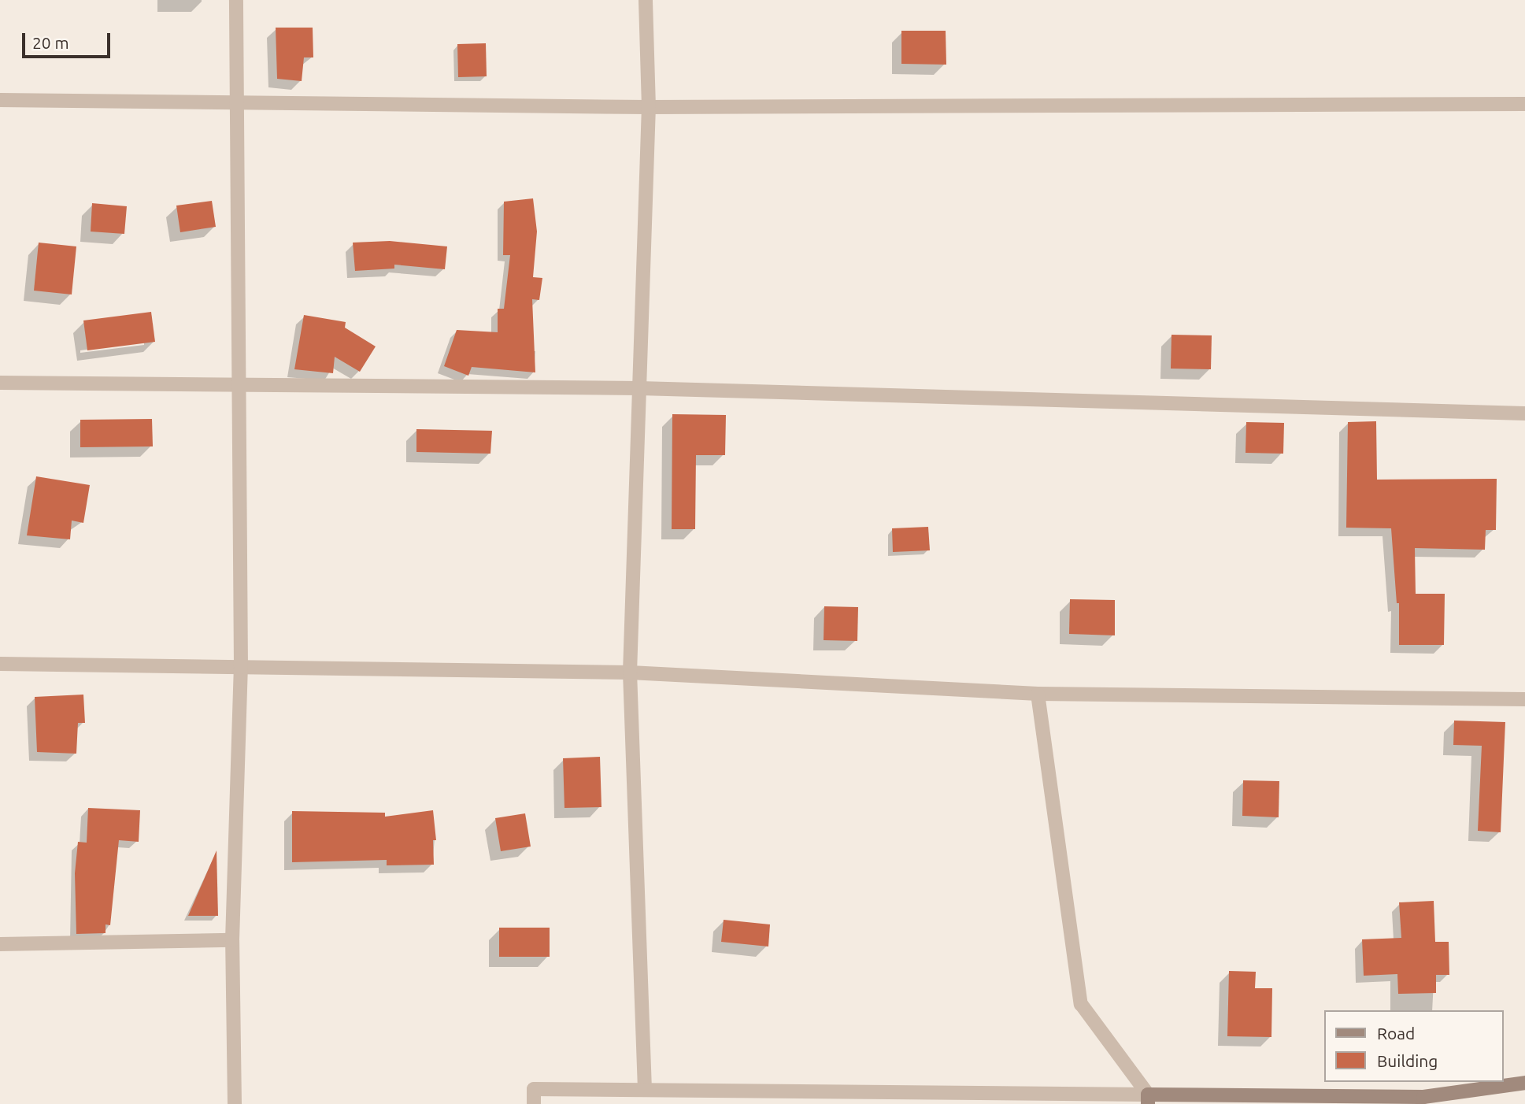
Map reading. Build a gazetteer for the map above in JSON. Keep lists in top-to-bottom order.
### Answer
{
  "legend": ["Road", "Building"],
  "scale_bar": "20 m"
}
